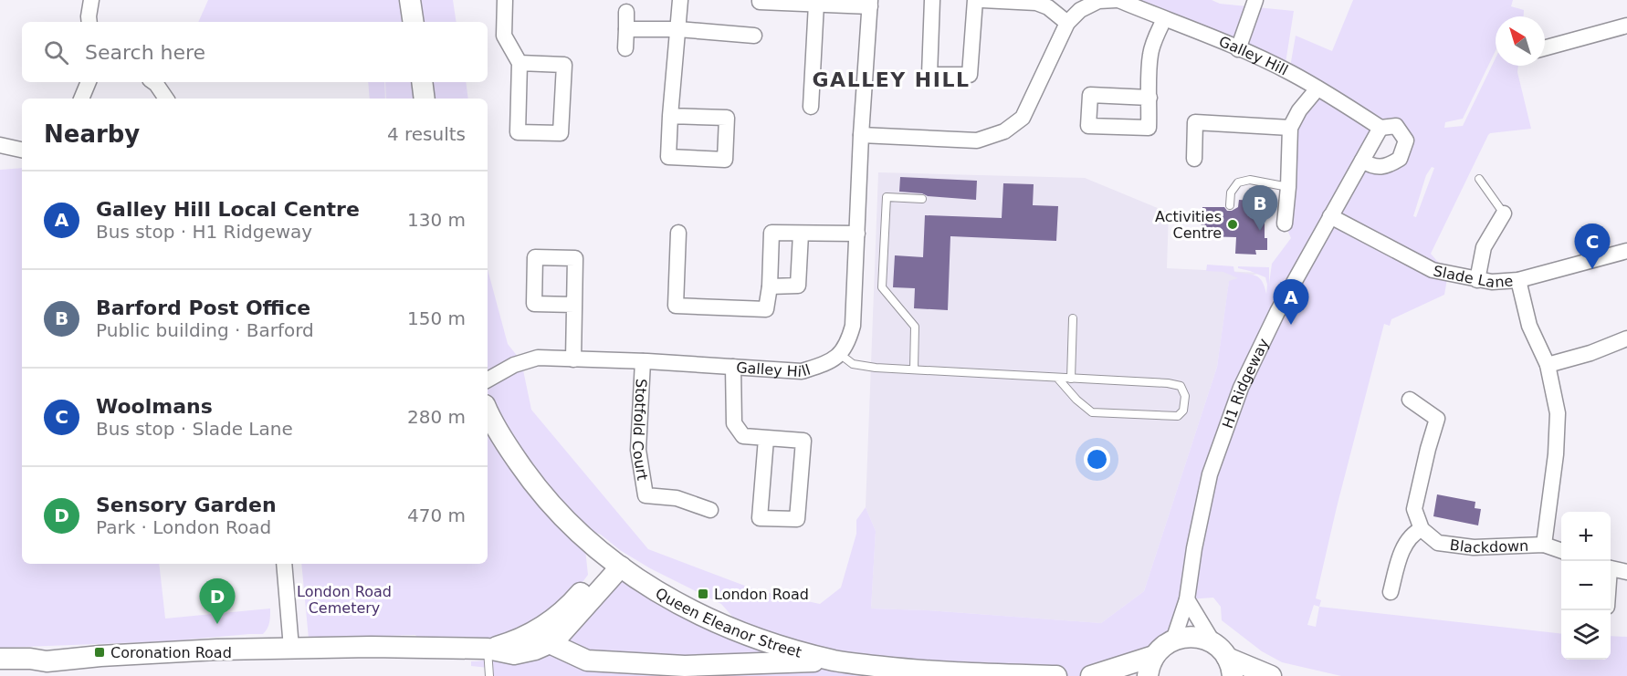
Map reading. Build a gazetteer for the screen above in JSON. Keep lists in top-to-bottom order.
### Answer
{
  "streets": {
    "street": [
      "Galley Hill",
      "Slade Lane",
      "H1 Ridgeway",
      "Stotfold Court",
      "Blackdown",
      "Queen Eleanor Street"
    ]
  },
  "crossings": [
    ["Galley Hill", "H1 Ridgeway"],
    ["Galley Hill", "Stotfold Court"],
    ["Slade Lane", "H1 Ridgeway"],
    ["Slade Lane", "Blackdown"]
  ],
  "districts": ["GALLEY HILL"],
  "parks": ["London Road Cemetery"],
  "places": {
    "other": ["Activities Centre"],
    "transit": ["London Road", "Coronation Road"]
  },
  "north": "top left",
  "page": {
    "search": "Search here",
    "heading": ["Nearby", "4 results"],
    "list": [
      {
        "mark": "A",
        "name": "Galley Hill Local Centre",
        "note": "Bus stop · H1 Ridgeway",
        "value": "130 m"
      },
      {
        "mark": "B",
        "name": "Barford Post Office",
        "note": "Public building · Barford",
        "value": "150 m"
      },
      {
        "mark": "C",
        "name": "Woolmans",
        "note": "Bus stop · Slade Lane",
        "value": "280 m"
      },
      {
        "mark": "D",
        "name": "Sensory Garden",
        "note": "Park · London Road",
        "value": "470 m"
      }
    ],
    "pins": [
      "B",
      "C",
      "A",
      "D"
    ],
    "map_buttons": ["+", "−"]
  }
}
